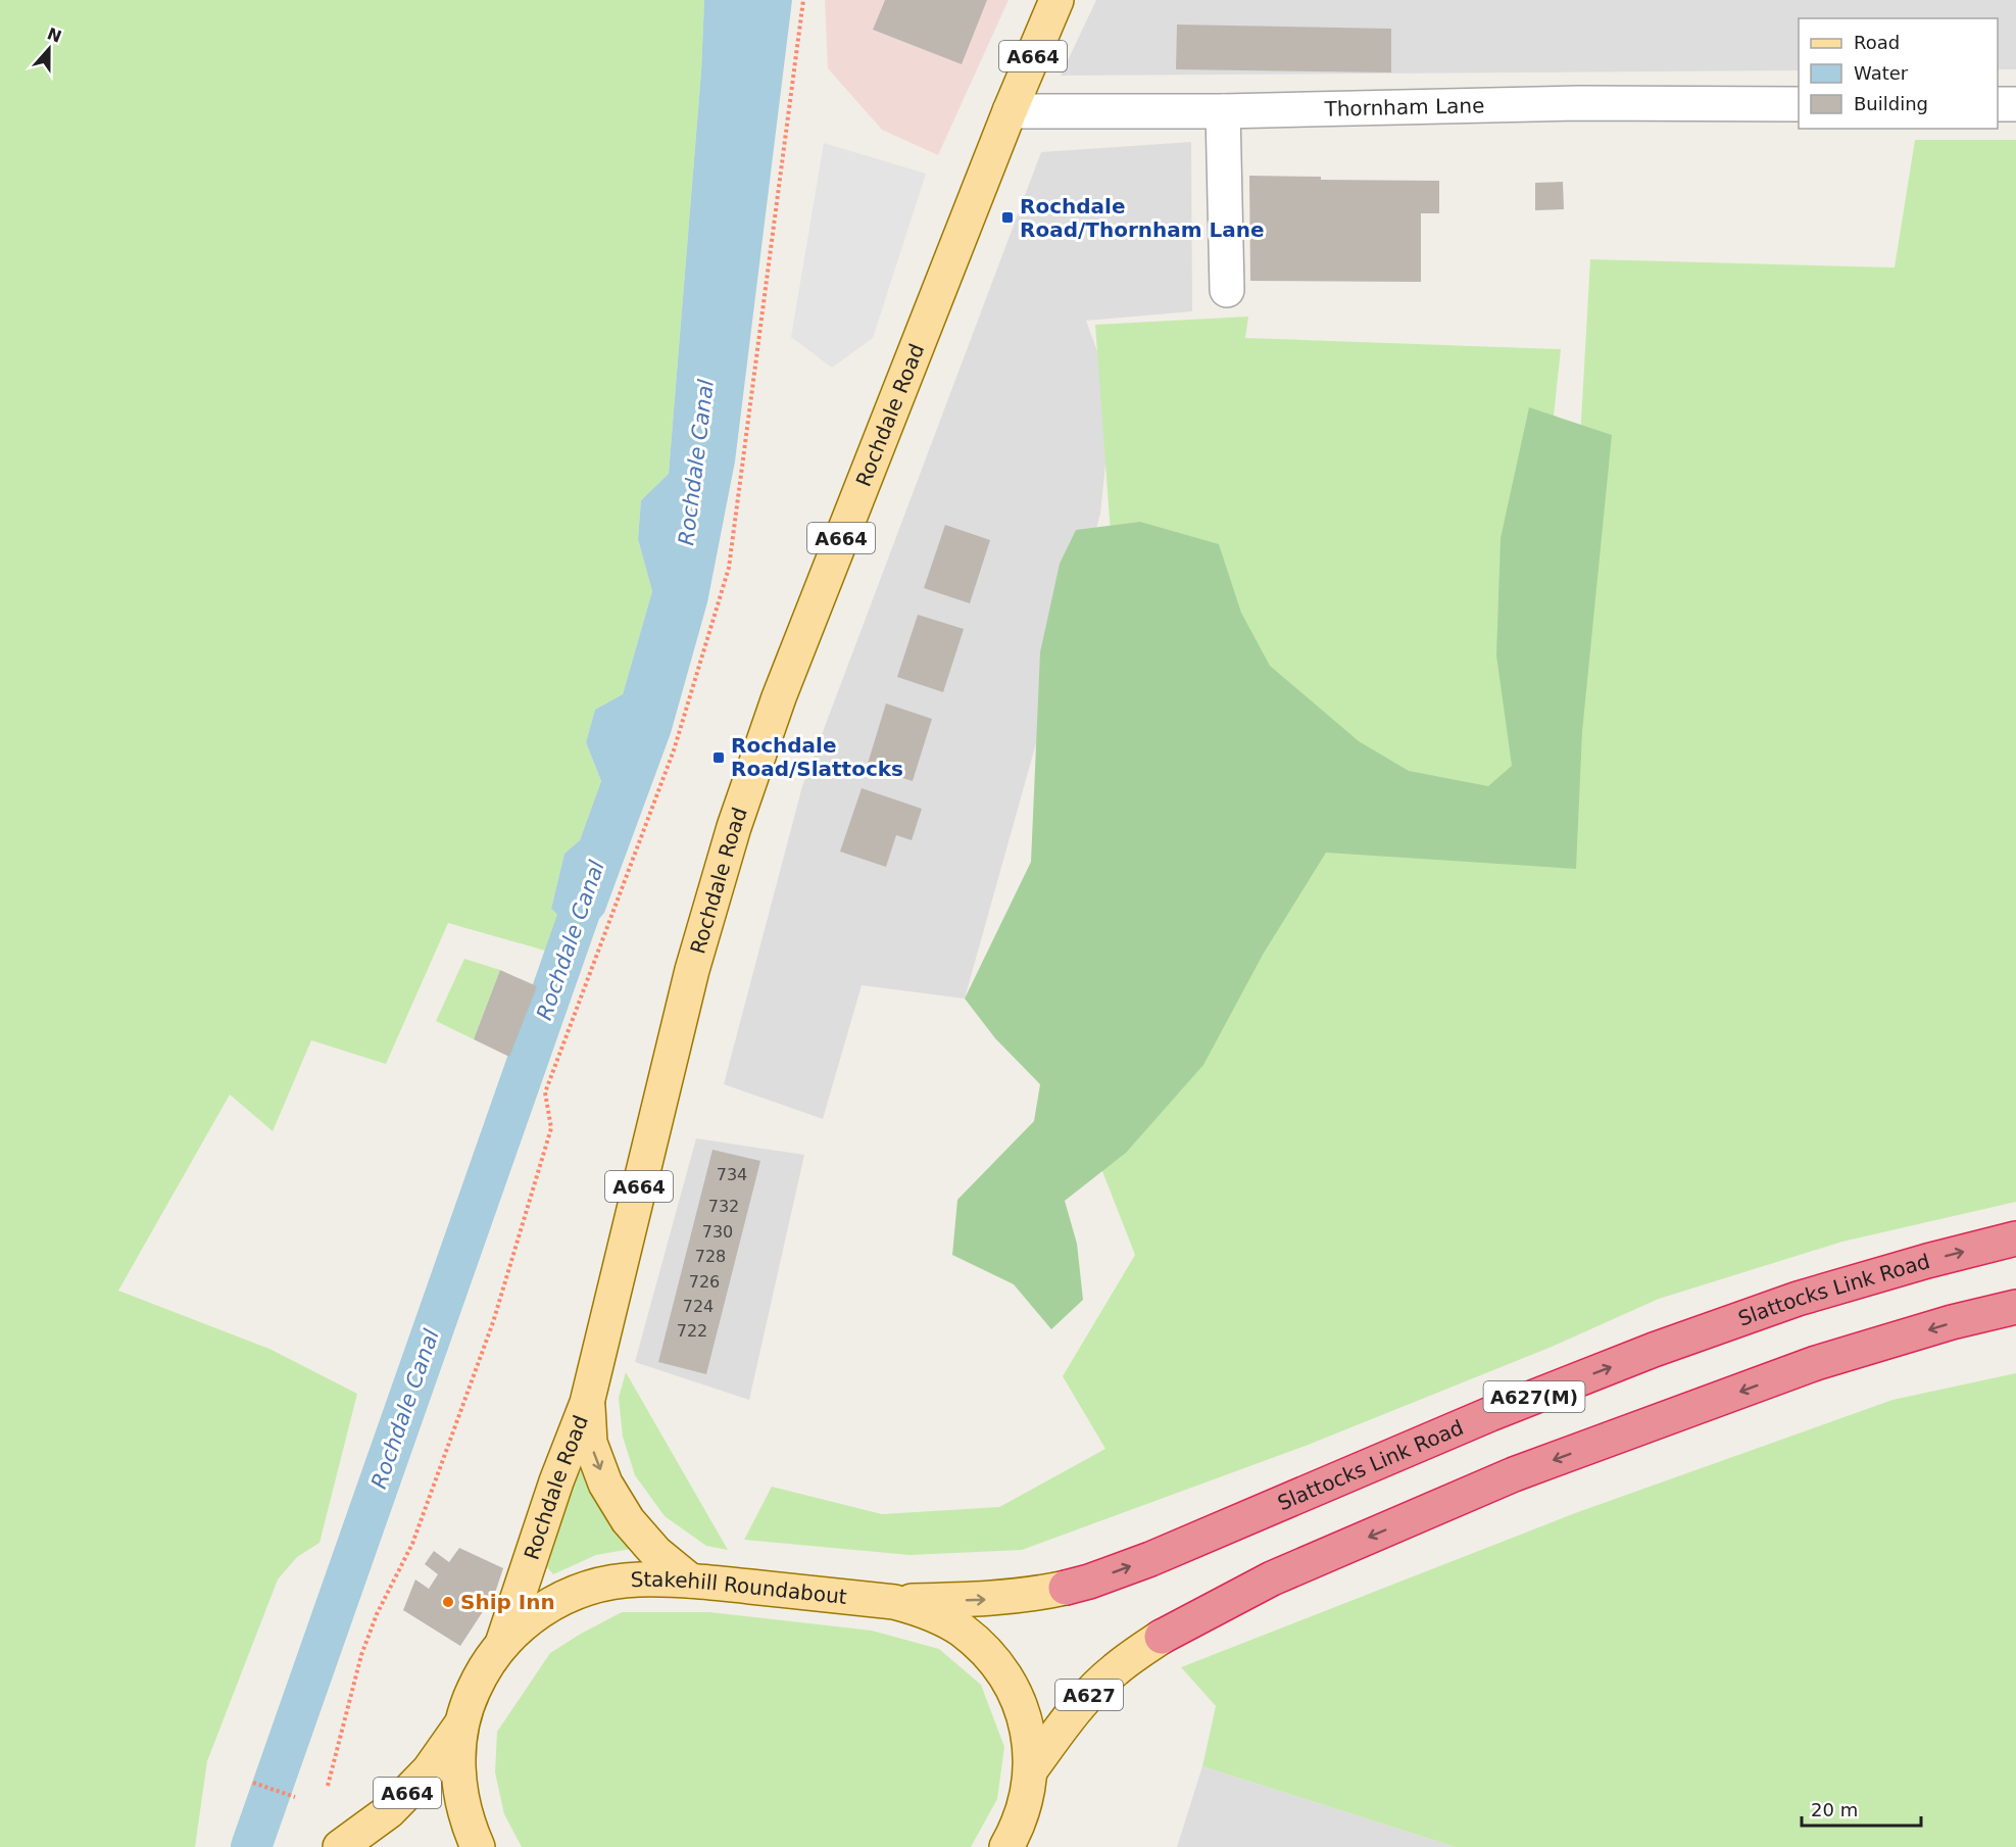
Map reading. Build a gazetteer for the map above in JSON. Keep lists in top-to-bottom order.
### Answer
{
  "streets": {
    "highway": ["Slattocks Link Road", "A627(M)"],
    "main road": [
      "A664",
      "Rochdale Road",
      "Stakehill Roundabout",
      "A627"
    ],
    "street": ["Thornham Lane"]
  },
  "crossings": [
    ["A664", "Stakehill Roundabout"],
    ["Thornham Lane", "Rochdale Road"],
    ["Rochdale Road", "Stakehill Roundabout"],
    ["Slattocks Link Road", "Stakehill Roundabout"],
    ["Stakehill Roundabout", "A627"]
  ],
  "water": ["Rochdale Canal"],
  "places": {
    "transit": ["Rochdale Road/Thornham Lane", "Rochdale Road/Slattocks"],
    "other": ["Ship Inn"]
  },
  "house_numbers": [
    "734",
    "732",
    "730",
    "728",
    "726",
    "724",
    "722"
  ],
  "legend": ["Road", "Water", "Building"],
  "scale_bar": "20 m",
  "north": "top"
}
